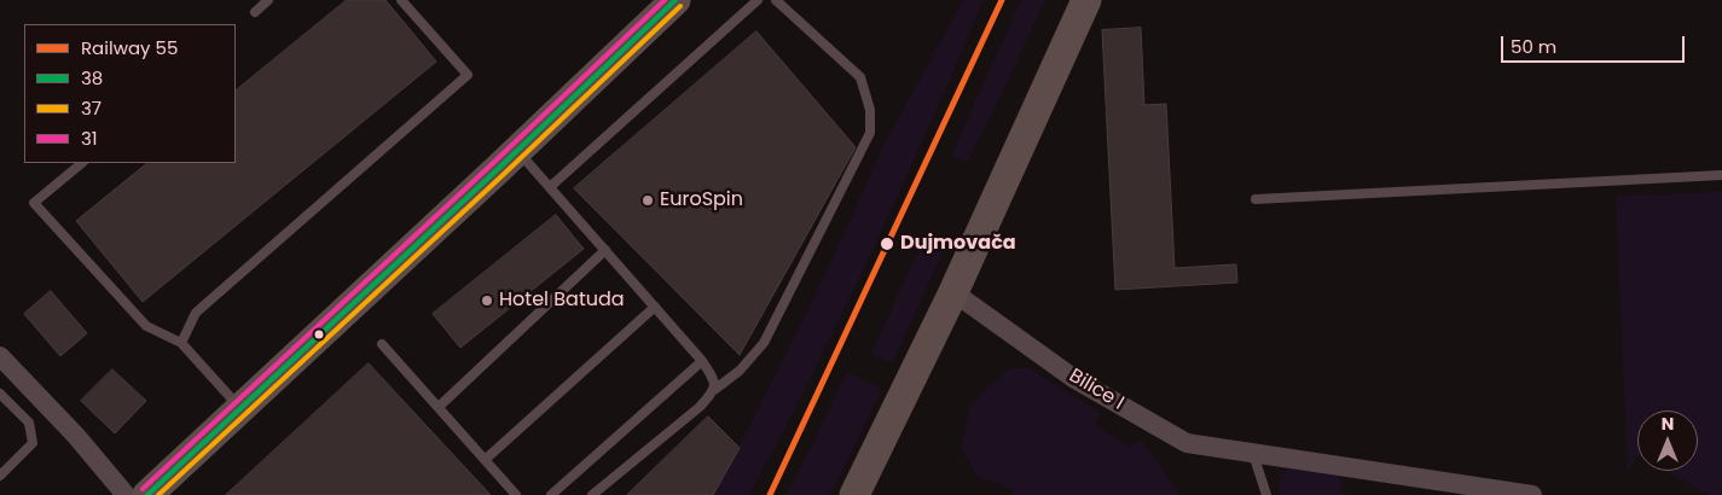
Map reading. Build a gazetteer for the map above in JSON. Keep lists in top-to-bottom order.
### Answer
{
  "streets": {
    "street": ["Bilice I"]
  },
  "places": ["EuroSpin", "Dujmovača", "Hotel Batuda"],
  "lines": [
    "rail line 55",
    "transit line 38",
    "transit line 31",
    "transit line 37"
  ],
  "legend": [
    "Railway 55",
    "38",
    "37",
    "31"
  ],
  "scale_bar": "50 m",
  "north": "top"
}
